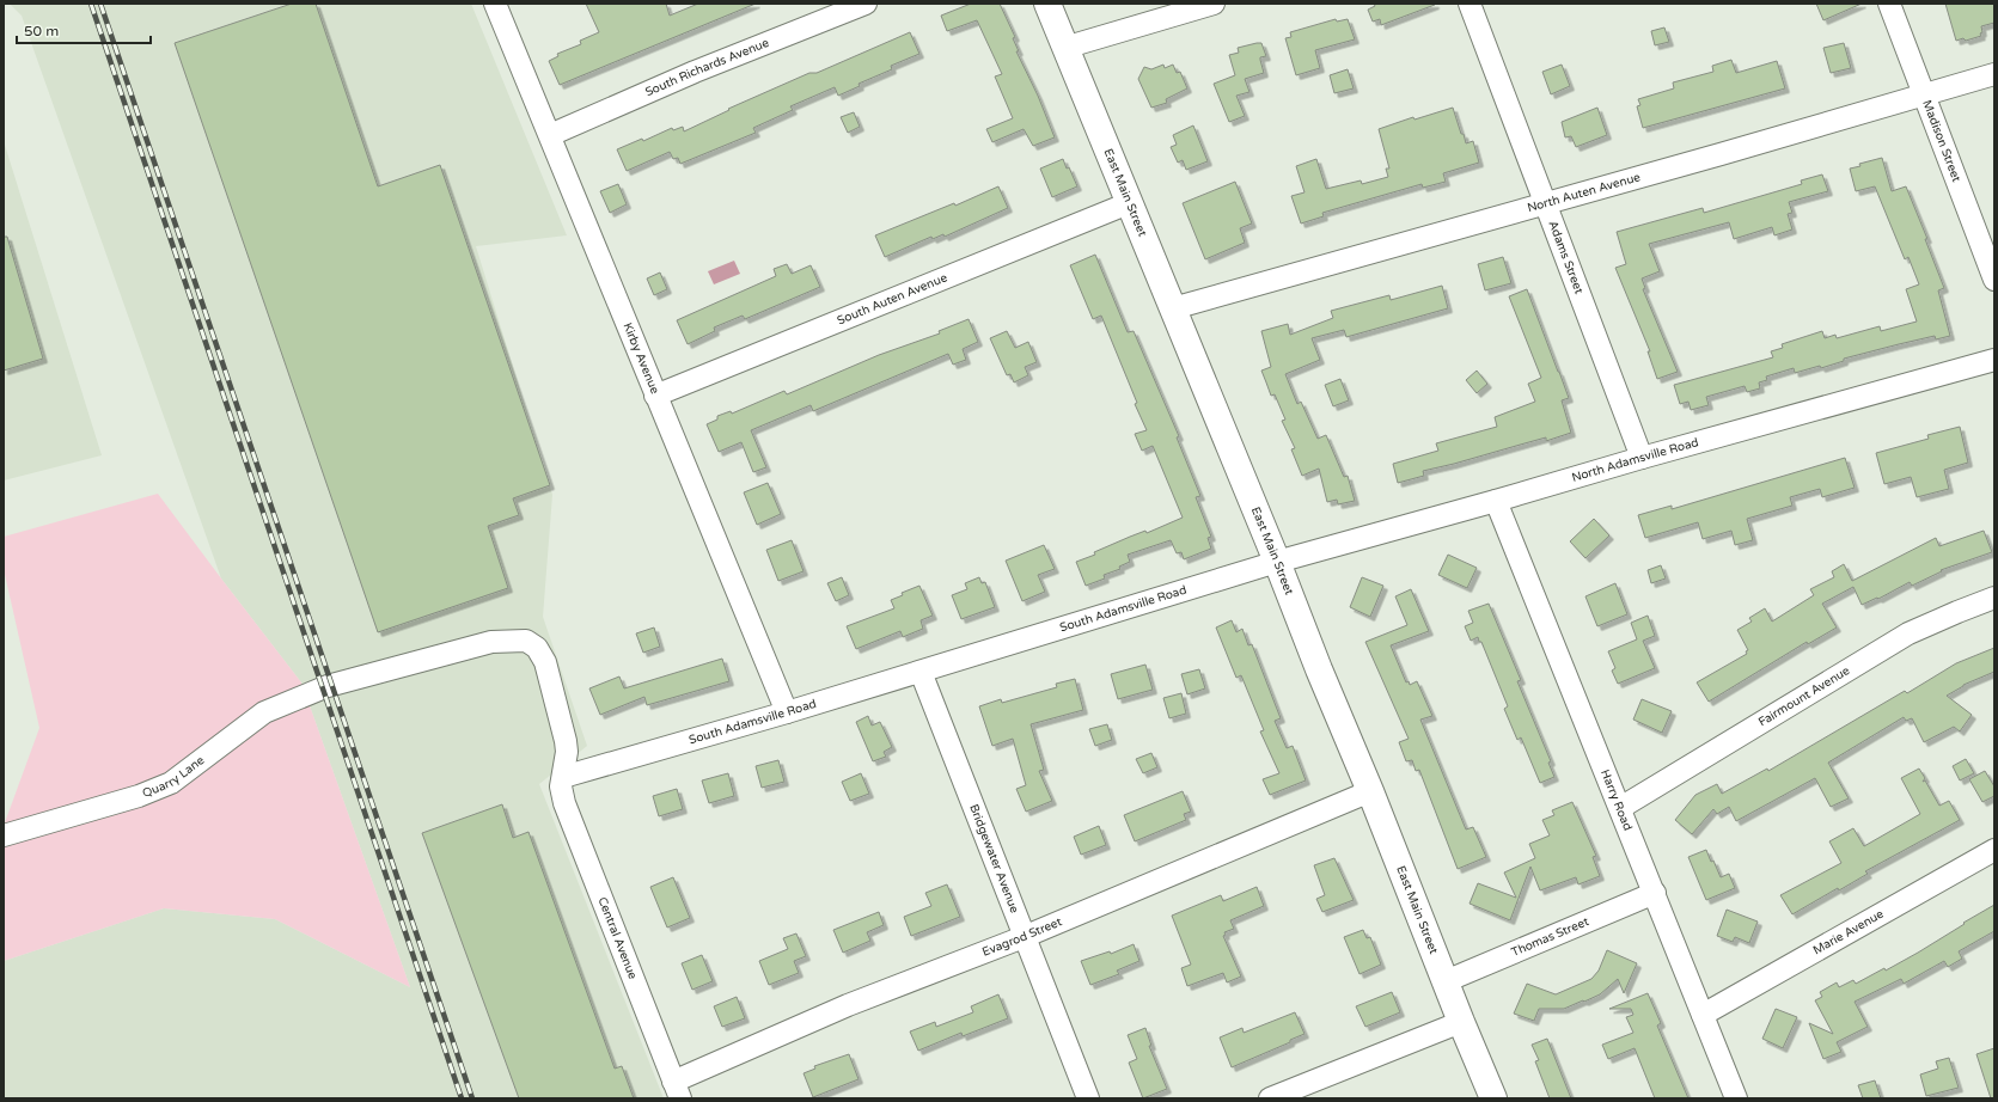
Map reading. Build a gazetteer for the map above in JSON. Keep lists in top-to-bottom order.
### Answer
{
  "streets": {
    "street": [
      "South Richards Avenue",
      "Madison Street",
      "East Main Street",
      "North Auten Avenue",
      "Adams Street",
      "South Auten Avenue",
      "Kirby Avenue",
      "North Adamsville Road",
      "South Adamsville Road",
      "Fairmount Avenue",
      "Quarry Lane",
      "Harry Road",
      "Bridgewater Avenue",
      "Marie Avenue",
      "Evagrod Street",
      "Thomas Street",
      "Central Avenue"
    ]
  },
  "crossings": [
    ["South Richards Avenue", "Kirby Avenue"],
    ["Madison Street", "North Auten Avenue"],
    ["East Main Street", "North Auten Avenue"],
    ["East Main Street", "South Auten Avenue"],
    ["East Main Street", "North Adamsville Road"],
    ["East Main Street", "South Adamsville Road"],
    ["East Main Street", "Evagrod Street"],
    ["East Main Street", "Thomas Street"],
    ["North Auten Avenue", "Adams Street"],
    ["Adams Street", "North Adamsville Road"],
    ["South Auten Avenue", "Kirby Avenue"],
    ["Kirby Avenue", "South Adamsville Road"],
    ["North Adamsville Road", "South Adamsville Road"],
    ["North Adamsville Road", "Harry Road"],
    ["South Adamsville Road", "Quarry Lane"],
    ["South Adamsville Road", "Bridgewater Avenue"],
    ["South Adamsville Road", "Central Avenue"],
    ["Fairmount Avenue", "Harry Road"],
    ["Quarry Lane", "Central Avenue"],
    ["Harry Road", "Marie Avenue"],
    ["Harry Road", "Thomas Street"],
    ["Bridgewater Avenue", "Evagrod Street"],
    ["Evagrod Street", "Central Avenue"]
  ],
  "scale_bar": "50 m"
}
